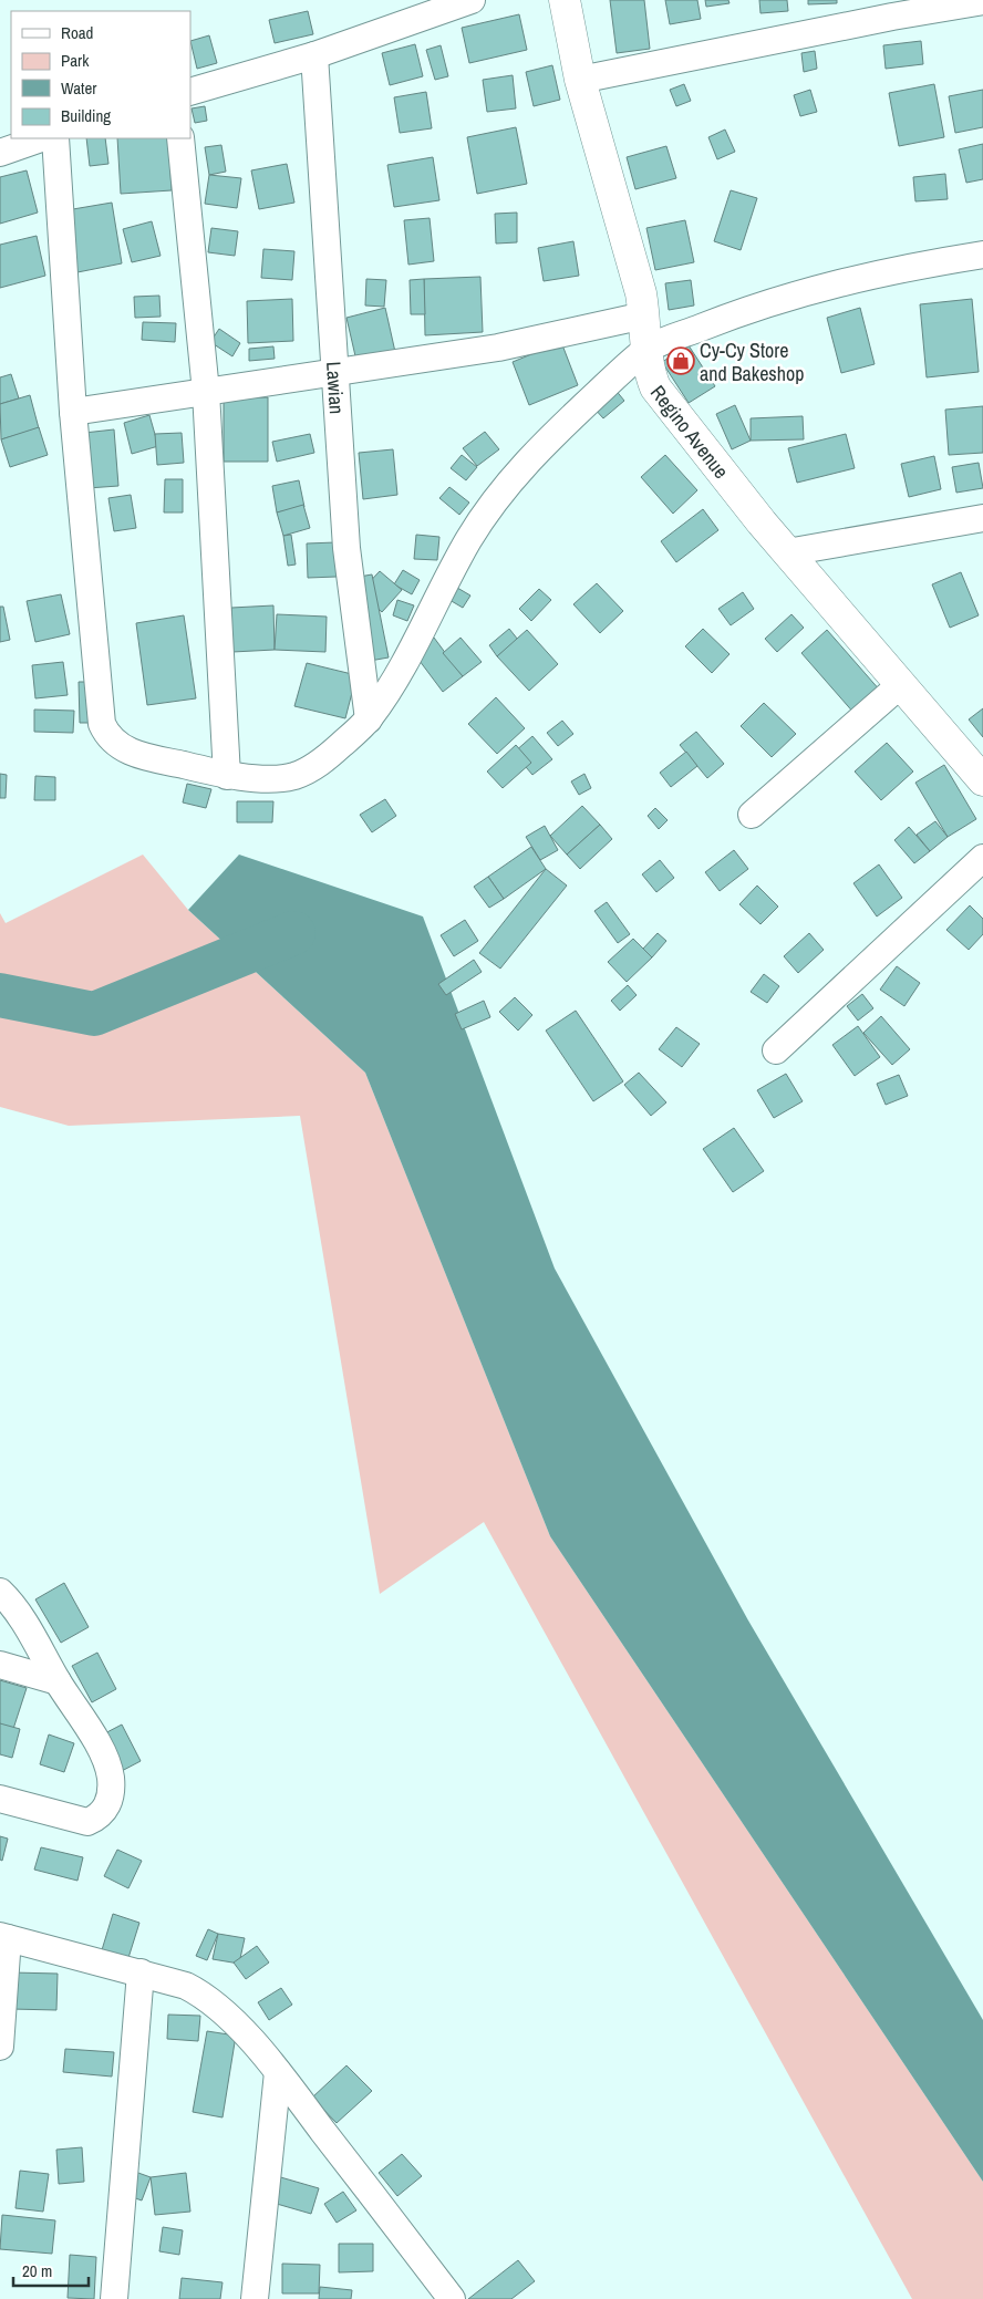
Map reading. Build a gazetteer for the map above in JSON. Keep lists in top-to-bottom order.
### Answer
{
  "streets": {
    "street": ["Lawian", "Regino Avenue"]
  },
  "places": {
    "shop": ["Cy-Cy Store and Bakeshop"]
  },
  "legend": [
    "Road",
    "Park",
    "Water",
    "Building"
  ],
  "scale_bar": "20 m"
}
